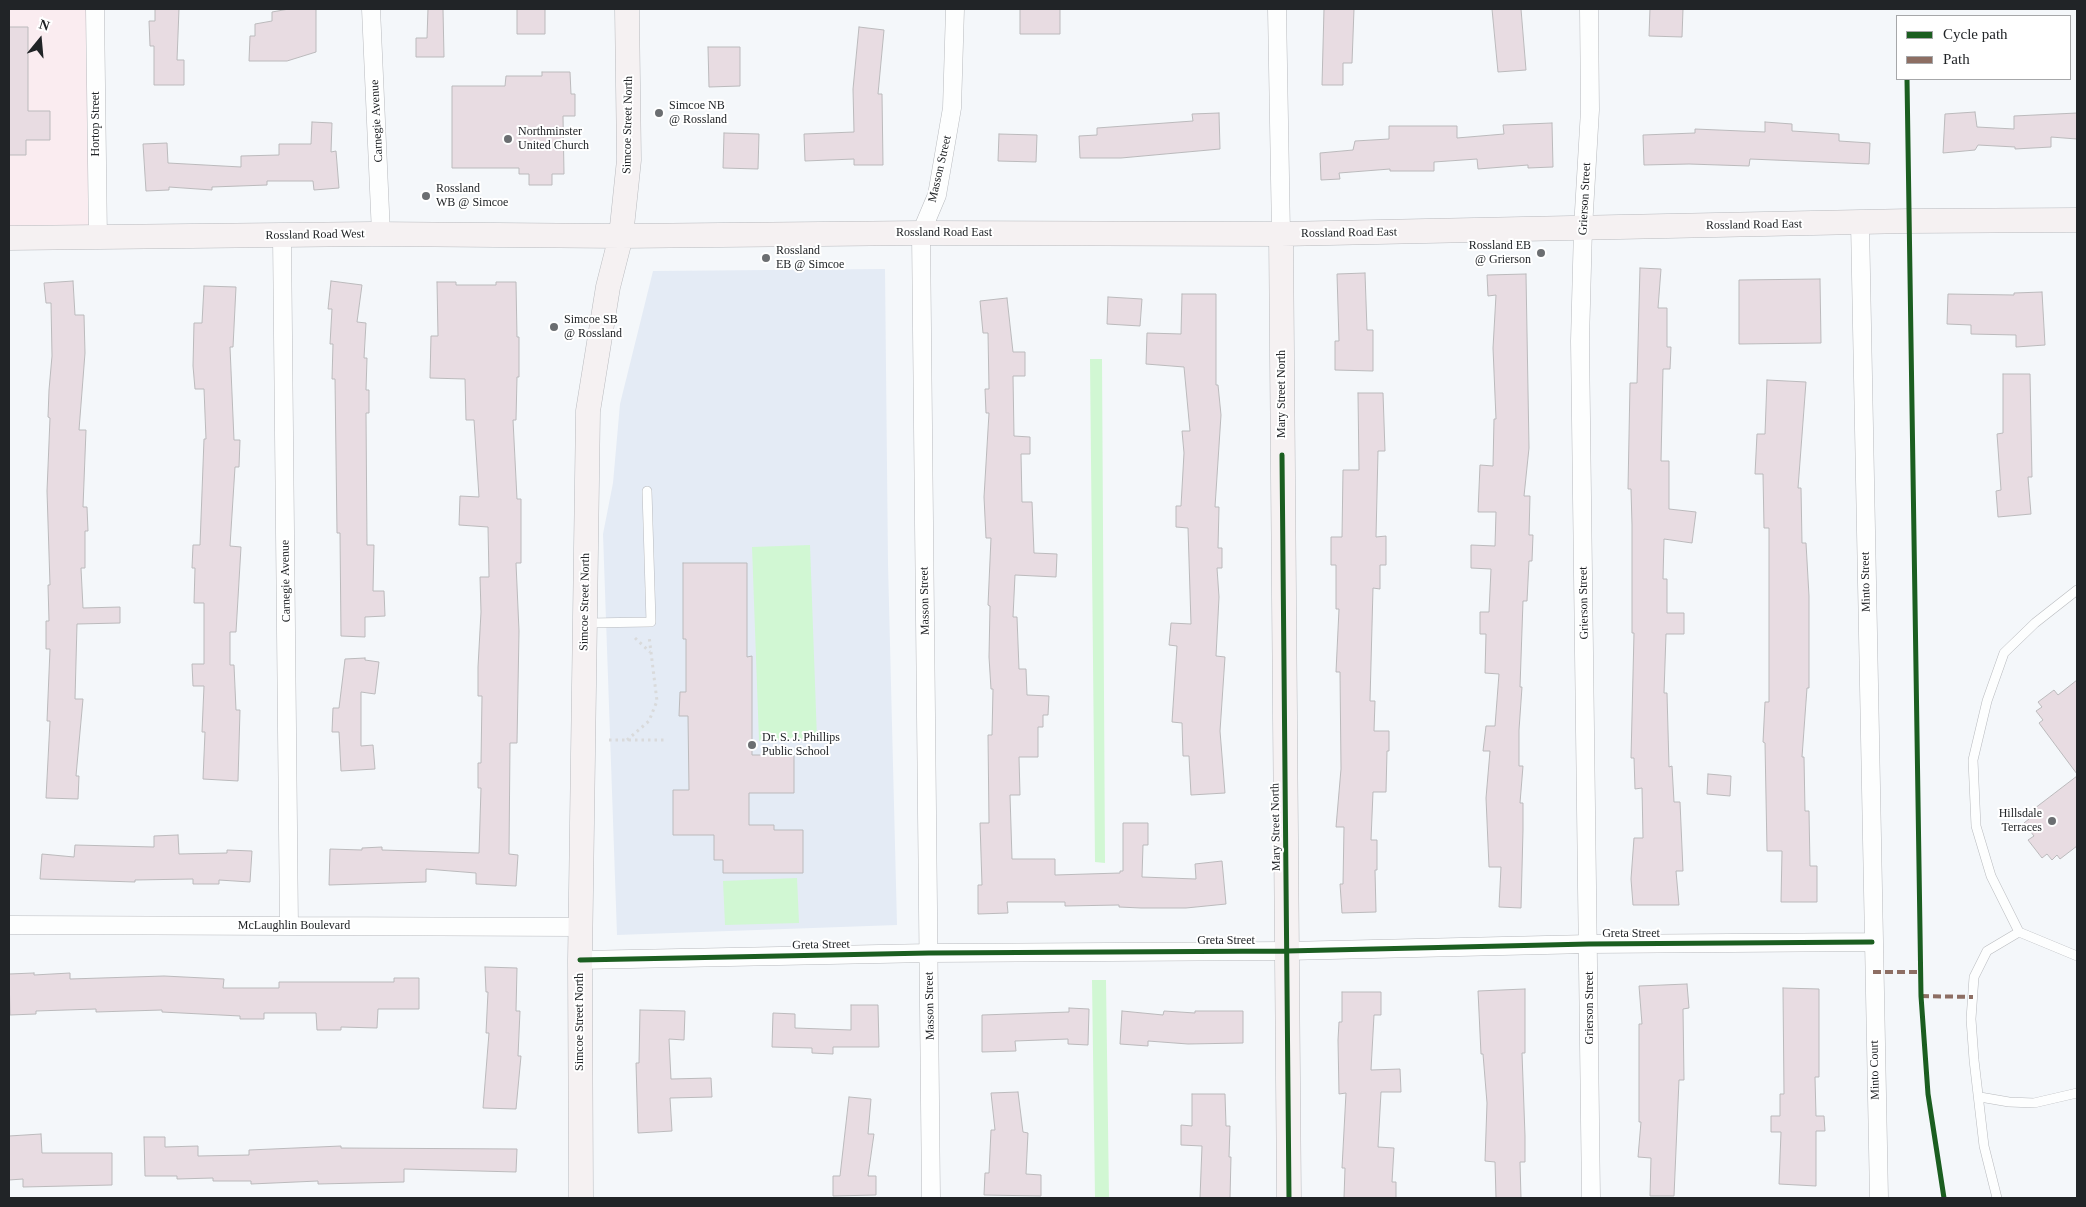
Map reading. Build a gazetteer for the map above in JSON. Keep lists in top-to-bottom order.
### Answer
{
  "streets": {
    "main road": [
      "Simcoe Street North",
      "Rossland Road East",
      "Rossland Road West",
      "Mary Street North"
    ],
    "street": [
      "Carnegie Avenue",
      "Hortop Street",
      "Masson Street",
      "Grierson Street",
      "Minto Street",
      "McLaughlin Boulevard",
      "Greta Street",
      "Minto Court"
    ]
  },
  "crossings": [
    ["Carnegie Avenue", "Rossland Road West"],
    ["Carnegie Avenue", "McLaughlin Boulevard"],
    ["Hortop Street", "Rossland Road West"],
    ["Simcoe Street North", "Rossland Road East"],
    ["Simcoe Street North", "Rossland Road West"],
    ["Simcoe Street North", "McLaughlin Boulevard"],
    ["Simcoe Street North", "Greta Street"],
    ["Masson Street", "Rossland Road East"],
    ["Masson Street", "Greta Street"],
    ["Grierson Street", "Rossland Road East"],
    ["Grierson Street", "Greta Street"],
    ["Rossland Road East", "Rossland Road West"],
    ["Rossland Road East", "Mary Street North"],
    ["Rossland Road East", "Minto Street"],
    ["Mary Street North", "Greta Street"],
    ["Minto Street", "Greta Street"],
    ["Minto Street", "Minto Court"],
    ["Greta Street", "Minto Court"]
  ],
  "places": [
    "Simcoe NB @ Rossland",
    "Northminster United Church",
    "Rossland WB @ Simcoe",
    "Rossland EB @ Grierson",
    "Rossland EB @ Simcoe",
    "Simcoe SB @ Rossland",
    "Dr. S. J. Phillips Public School",
    "Hillsdale Terraces"
  ],
  "legend": ["Cycle path", "Path"],
  "north": "top"
}
